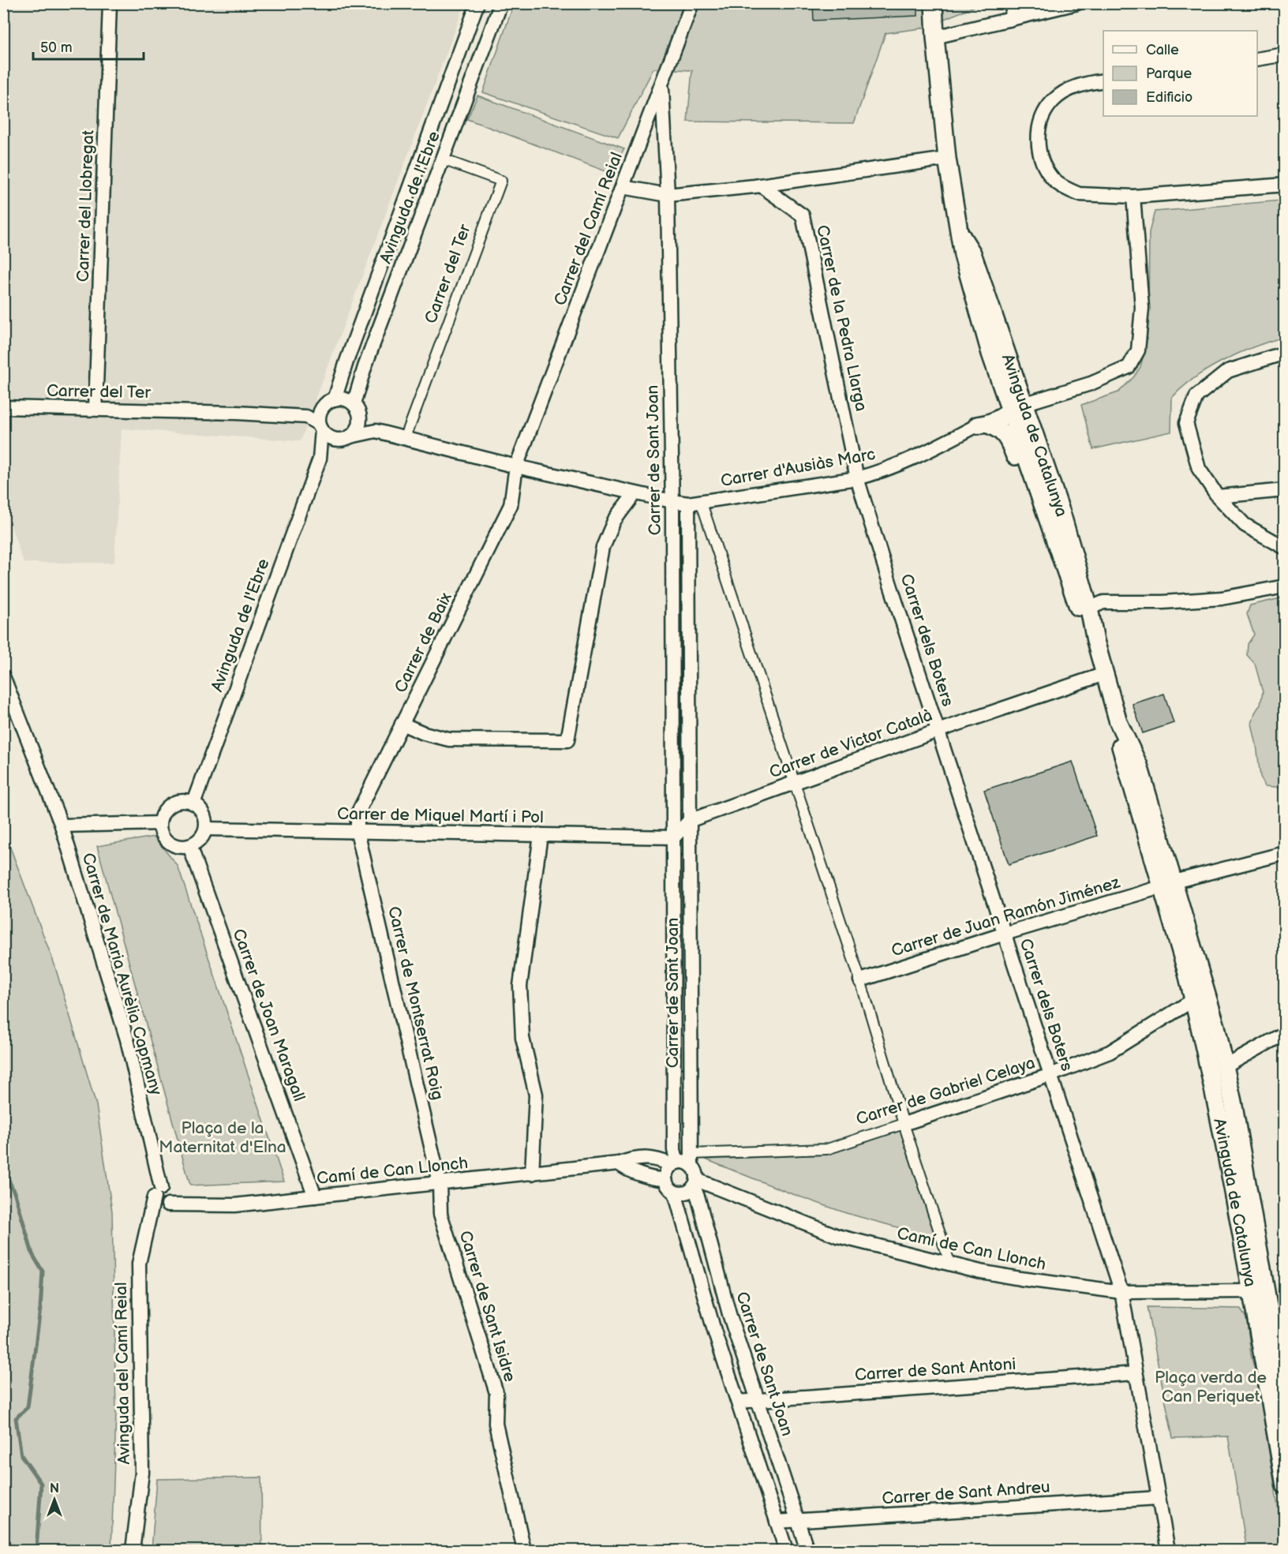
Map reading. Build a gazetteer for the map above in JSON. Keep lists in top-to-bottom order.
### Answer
{
  "streets": {
    "street": [
      "Avinguda de l'Ebre",
      "Carrer del Llobregat",
      "Carrer del Camí Reial",
      "Carrer del Ter",
      "Carrer de la Pedra Llarga",
      "Avinguda de Catalunya",
      "Carrer de Sant Joan",
      "Carrer d'Ausiàs Marc",
      "Carrer dels Boters",
      "Carrer de Baix",
      "Carrer de Victor Català",
      "Carrer de Miquel Martí i Pol",
      "Carrer de Juan Ramón Jiménez",
      "Carrer de Maria Aurèlia Capmany",
      "Carrer de Montserrat Roig",
      "Carrer de Joan Maragall",
      "Carrer de Gabriel Celaya",
      "Camí de Can Llonch",
      "Carrer de Sant Isidre",
      "Carrer de Sant Antoni",
      "Avinguda del Camí Reial",
      "Carrer de Sant Andreu"
    ]
  },
  "crossings": [
    ["Avinguda de l'Ebre", "Carrer del Ter"],
    ["Avinguda de l'Ebre", "Carrer de Miquel Martí i Pol"],
    ["Avinguda de l'Ebre", "Carrer de Joan Maragall"],
    ["Carrer del Llobregat", "Carrer del Ter"],
    ["Carrer del Camí Reial", "Carrer de Sant Joan"],
    ["Carrer del Camí Reial", "Carrer d'Ausiàs Marc"],
    ["Carrer del Camí Reial", "Carrer de Baix"],
    ["Carrer de la Pedra Llarga", "Carrer d'Ausiàs Marc"],
    ["Carrer de la Pedra Llarga", "Carrer dels Boters"],
    ["Avinguda de Catalunya", "Carrer de Victor Català"],
    ["Avinguda de Catalunya", "Carrer de Juan Ramón Jiménez"],
    ["Avinguda de Catalunya", "Carrer de Gabriel Celaya"],
    ["Avinguda de Catalunya", "Camí de Can Llonch"],
    ["Carrer de Sant Joan", "Carrer d'Ausiàs Marc"],
    ["Carrer de Sant Joan", "Carrer de Victor Català"],
    ["Carrer de Sant Joan", "Carrer de Miquel Martí i Pol"],
    ["Carrer de Sant Joan", "Carrer de Gabriel Celaya"],
    ["Carrer de Sant Joan", "Camí de Can Llonch"],
    ["Carrer de Sant Joan", "Carrer de Sant Antoni"],
    ["Carrer de Sant Joan", "Carrer de Sant Andreu"],
    ["Carrer d'Ausiàs Marc", "Carrer dels Boters"],
    ["Carrer d'Ausiàs Marc", "Carrer de Baix"],
    ["Carrer dels Boters", "Carrer de Victor Català"],
    ["Carrer dels Boters", "Carrer de Juan Ramón Jiménez"],
    ["Carrer dels Boters", "Carrer de Gabriel Celaya"],
    ["Carrer dels Boters", "Camí de Can Llonch"],
    ["Carrer dels Boters", "Carrer de Sant Antoni"],
    ["Carrer dels Boters", "Carrer de Sant Andreu"],
    ["Carrer de Baix", "Carrer de Miquel Martí i Pol"],
    ["Carrer de Baix", "Carrer de Montserrat Roig"],
    ["Carrer de Miquel Martí i Pol", "Carrer de Montserrat Roig"],
    ["Carrer de Miquel Martí i Pol", "Carrer de Joan Maragall"],
    ["Carrer de Maria Aurèlia Capmany", "Camí de Can Llonch"],
    ["Carrer de Maria Aurèlia Capmany", "Avinguda del Camí Reial"],
    ["Carrer de Montserrat Roig", "Camí de Can Llonch"],
    ["Carrer de Montserrat Roig", "Carrer de Sant Isidre"],
    ["Carrer de Joan Maragall", "Camí de Can Llonch"],
    ["Carrer de Gabriel Celaya", "Camí de Can Llonch"],
    ["Camí de Can Llonch", "Carrer de Sant Isidre"],
    ["Camí de Can Llonch", "Avinguda del Camí Reial"]
  ],
  "parks": ["Plaça de la Maternitat d'Elna", "Plaça verda de Can Periquet"],
  "legend": ["Calle", "Parque", "Edificio"],
  "scale_bar": "50 m",
  "north": "top"
}
